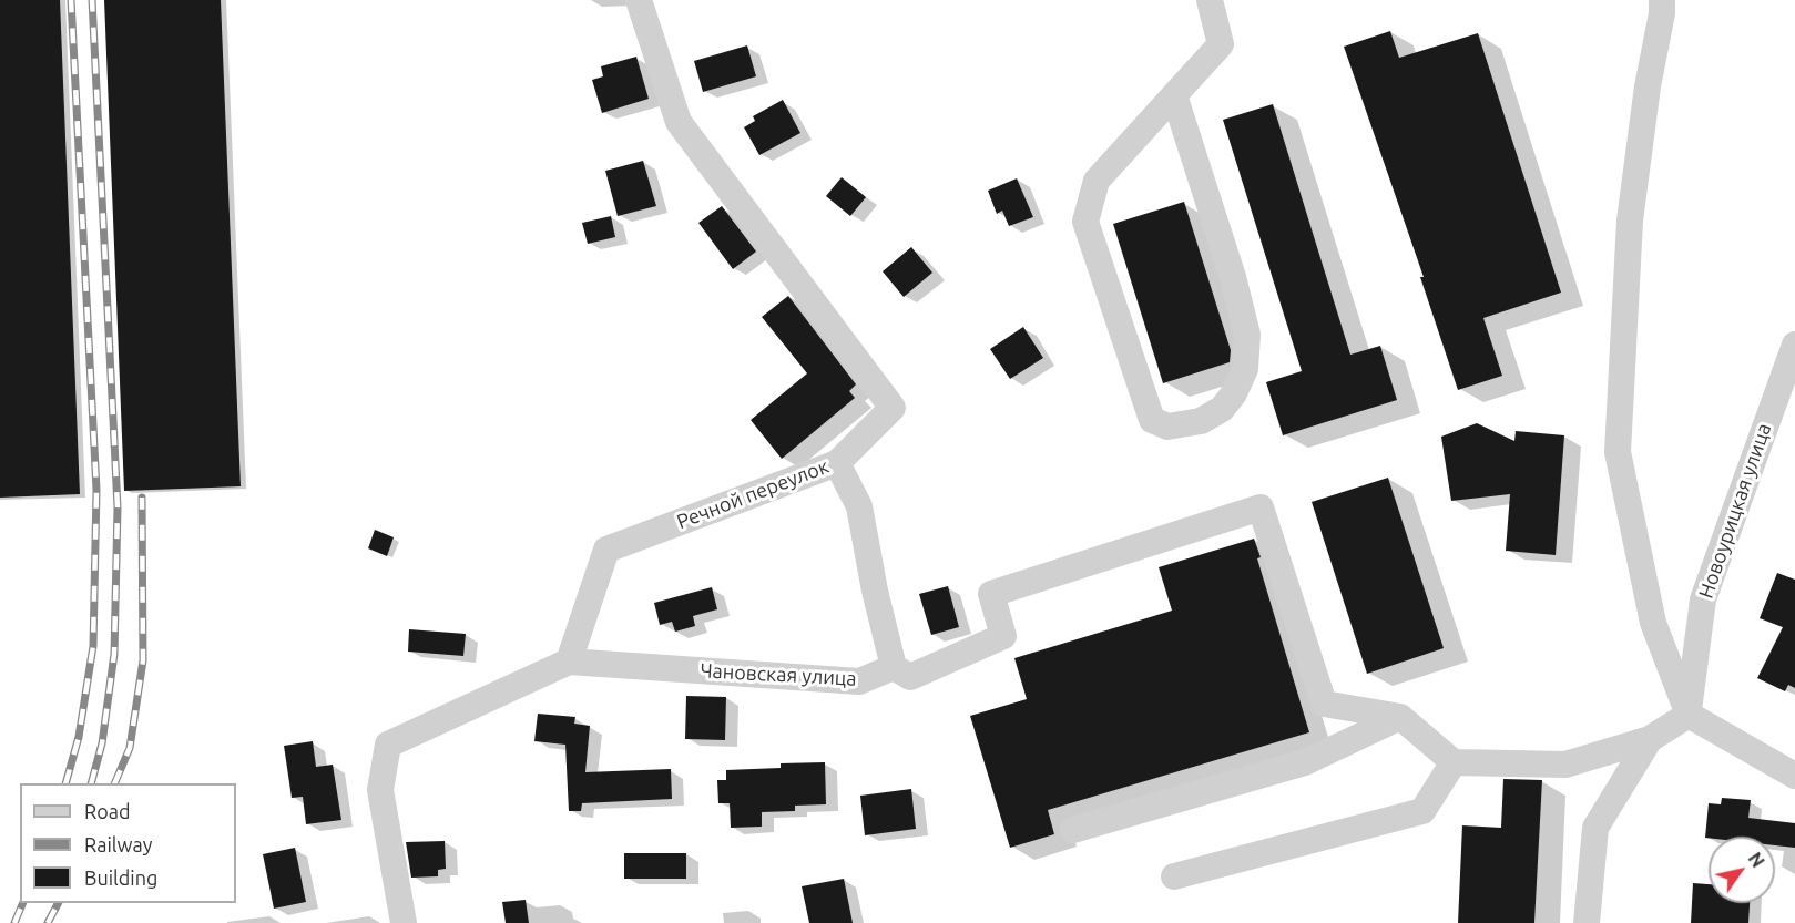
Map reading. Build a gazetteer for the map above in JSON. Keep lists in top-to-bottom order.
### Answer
{
  "streets": {
    "street": ["Речной переулок", "Новоурицкая улица", "Чановская улица"]
  },
  "crossings": [
    ["Речной переулок", "Чановская улица"]
  ],
  "legend": ["Road", "Railway", "Building"],
  "north": "top right"
}
